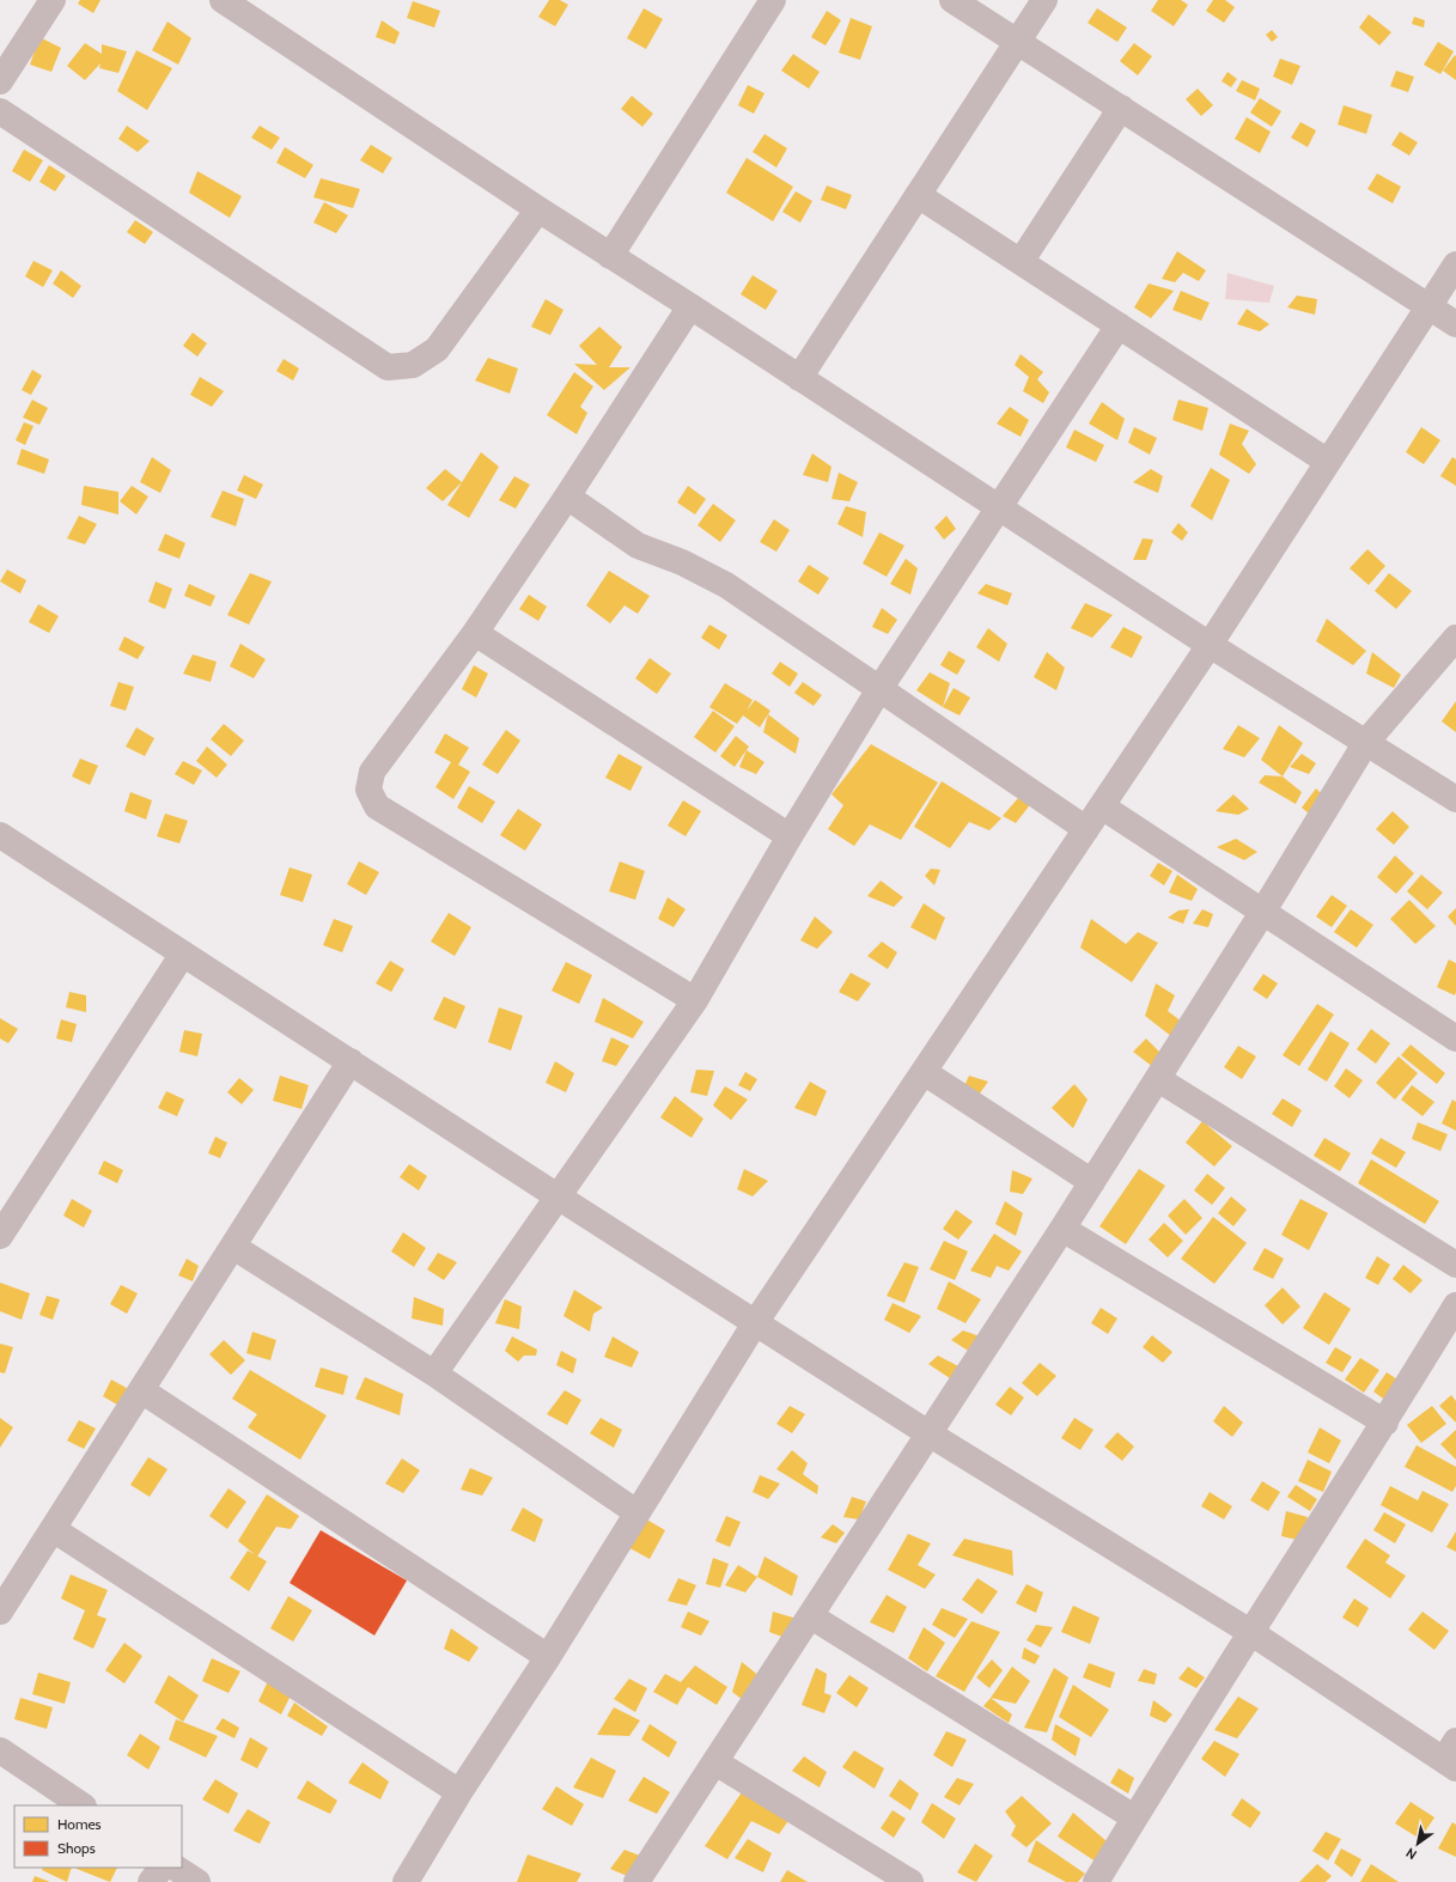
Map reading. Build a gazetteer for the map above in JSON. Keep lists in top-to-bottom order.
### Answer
{
  "legend": ["Homes", "Shops"],
  "north": "bottom left"
}
